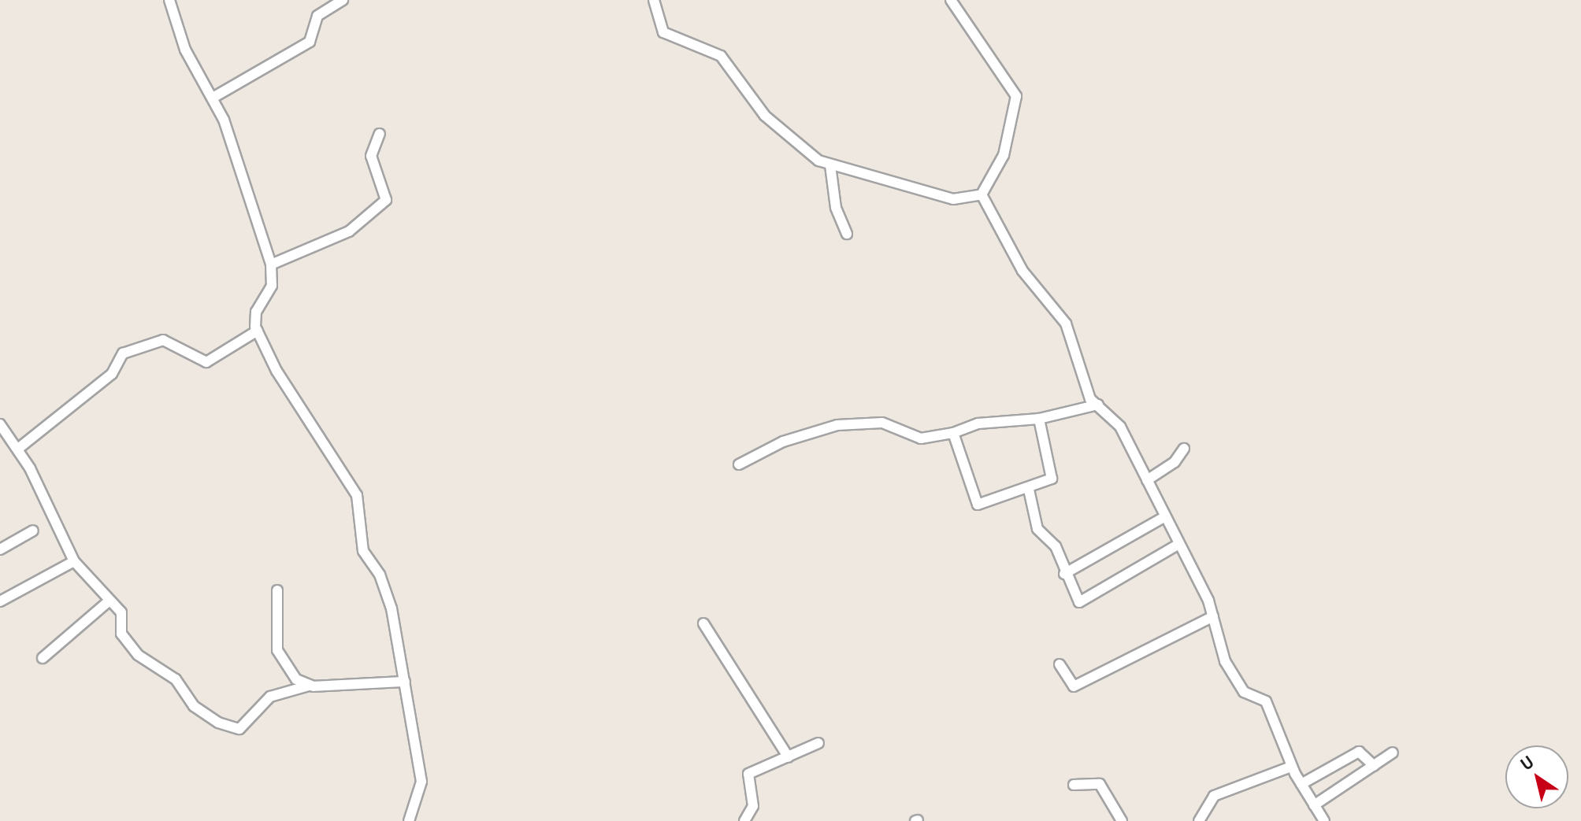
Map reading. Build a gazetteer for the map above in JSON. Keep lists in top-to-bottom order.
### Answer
{
  "north": "top left"
}
